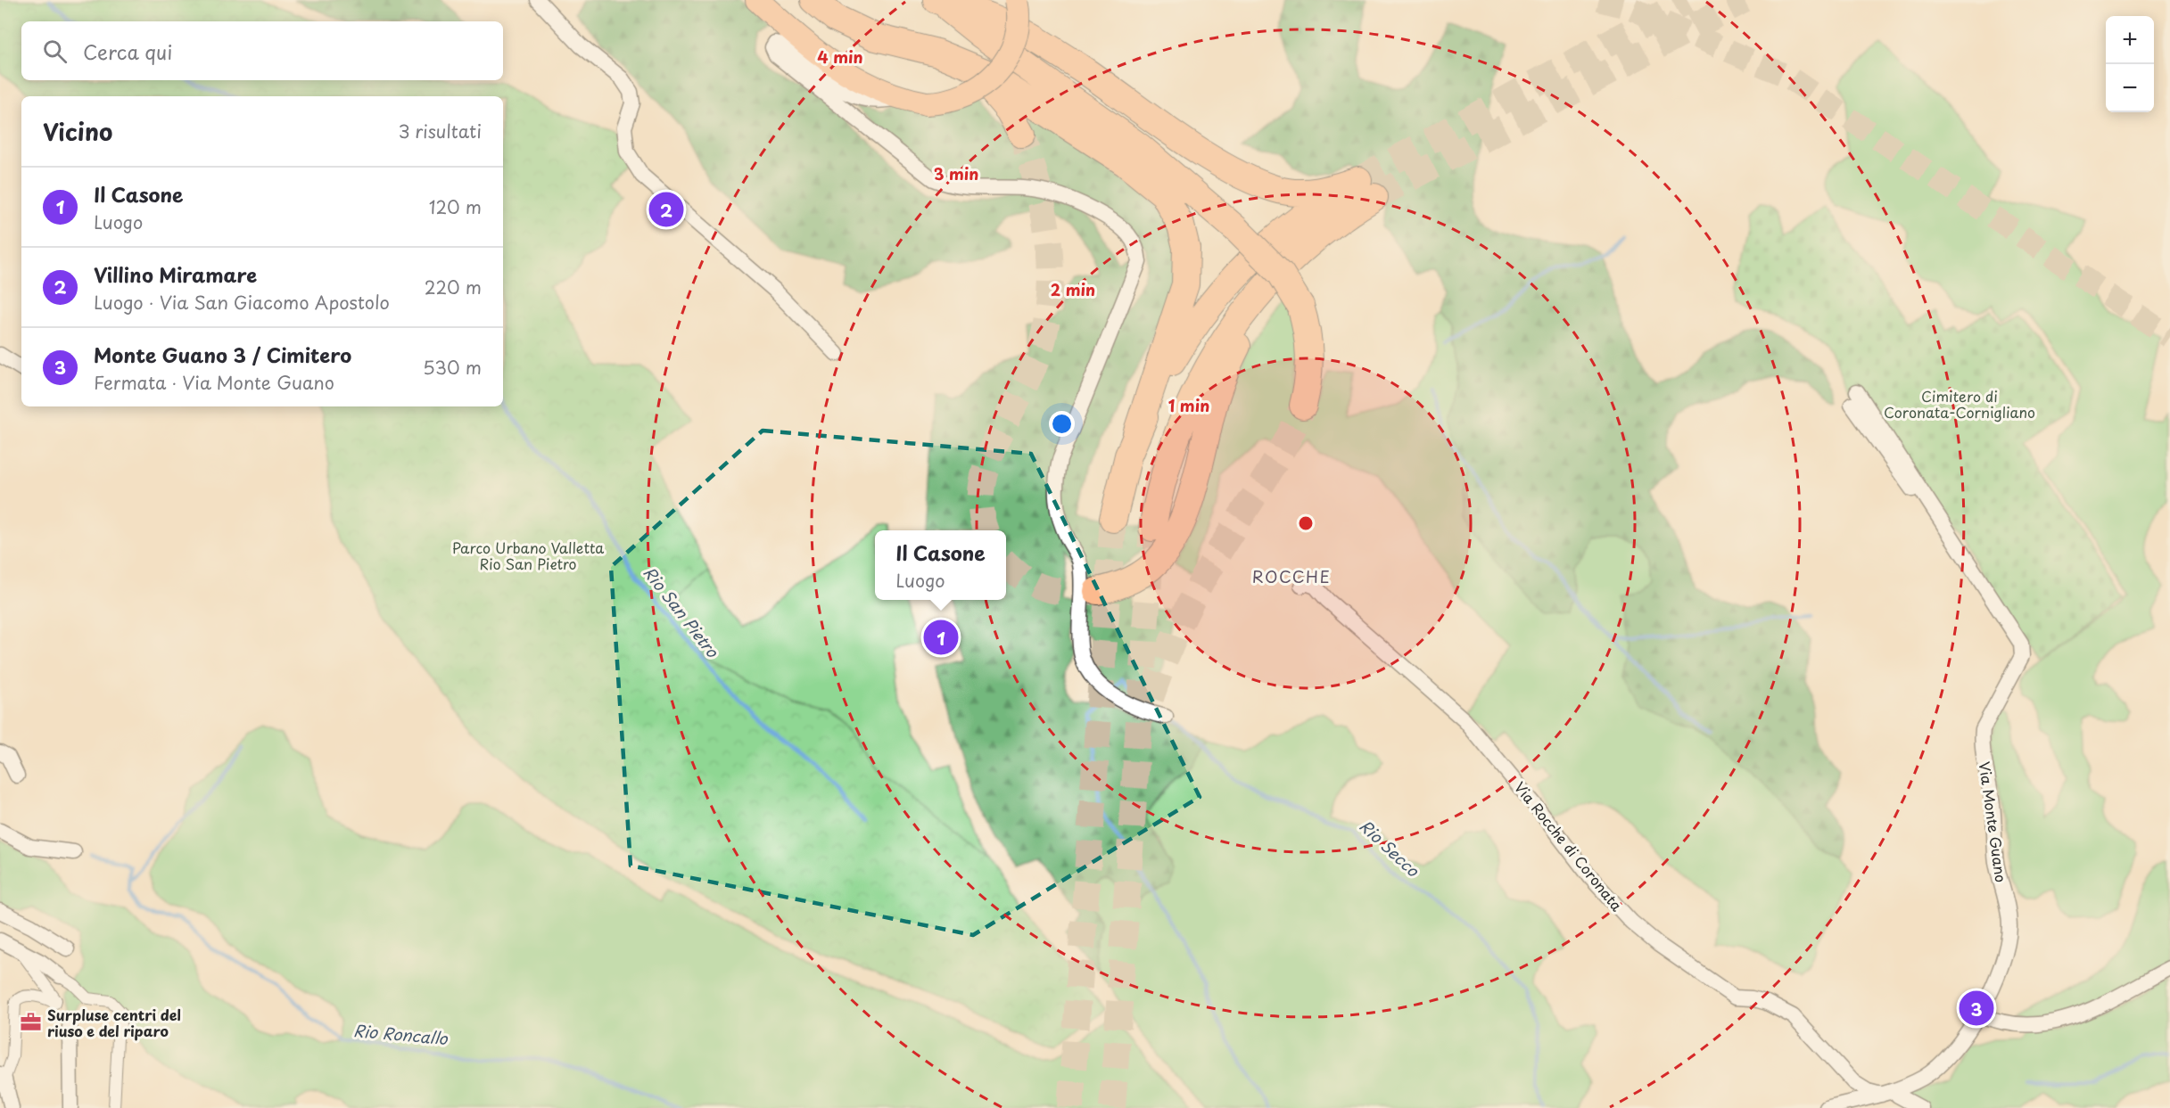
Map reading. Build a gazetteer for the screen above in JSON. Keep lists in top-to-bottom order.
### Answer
{
  "streets": {
    "street": ["Via Monte Guano", "Via Rocche di Coronata"]
  },
  "crossings": [
    ["Via Monte Guano", "Via Rocche di Coronata"]
  ],
  "districts": ["ROCCHE"],
  "water": ["Rio San Pietro", "Rio Secco", "Rio Roncallo"],
  "parks": ["Cimitero di Coronata-Cornigliano", "Parco Urbano Valletta Rio San Pietro"],
  "places": {
    "office": ["Surpluse centri del riuso e del riparo"]
  },
  "page": {
    "map_buttons": ["+", "−"],
    "search": "Cerca qui",
    "heading": ["Vicino", "3 risultati"],
    "list": [
      {
        "mark": "1",
        "name": "Il Casone",
        "note": "Luogo",
        "value": "120 m"
      },
      {
        "mark": "2",
        "name": "Villino Miramare",
        "note": "Luogo · Via San Giacomo Apostolo",
        "value": "220 m"
      },
      {
        "mark": "3",
        "name": "Monte Guano 3 / Cimitero",
        "note": "Fermata · Via Monte Guano",
        "value": "530 m"
      }
    ],
    "pins": ["2", "1", "3"],
    "popup": ["Il Casone", "Luogo"]
  },
  "rings": [
    "4 min",
    "3 min",
    "2 min",
    "1 min"
  ]
}
